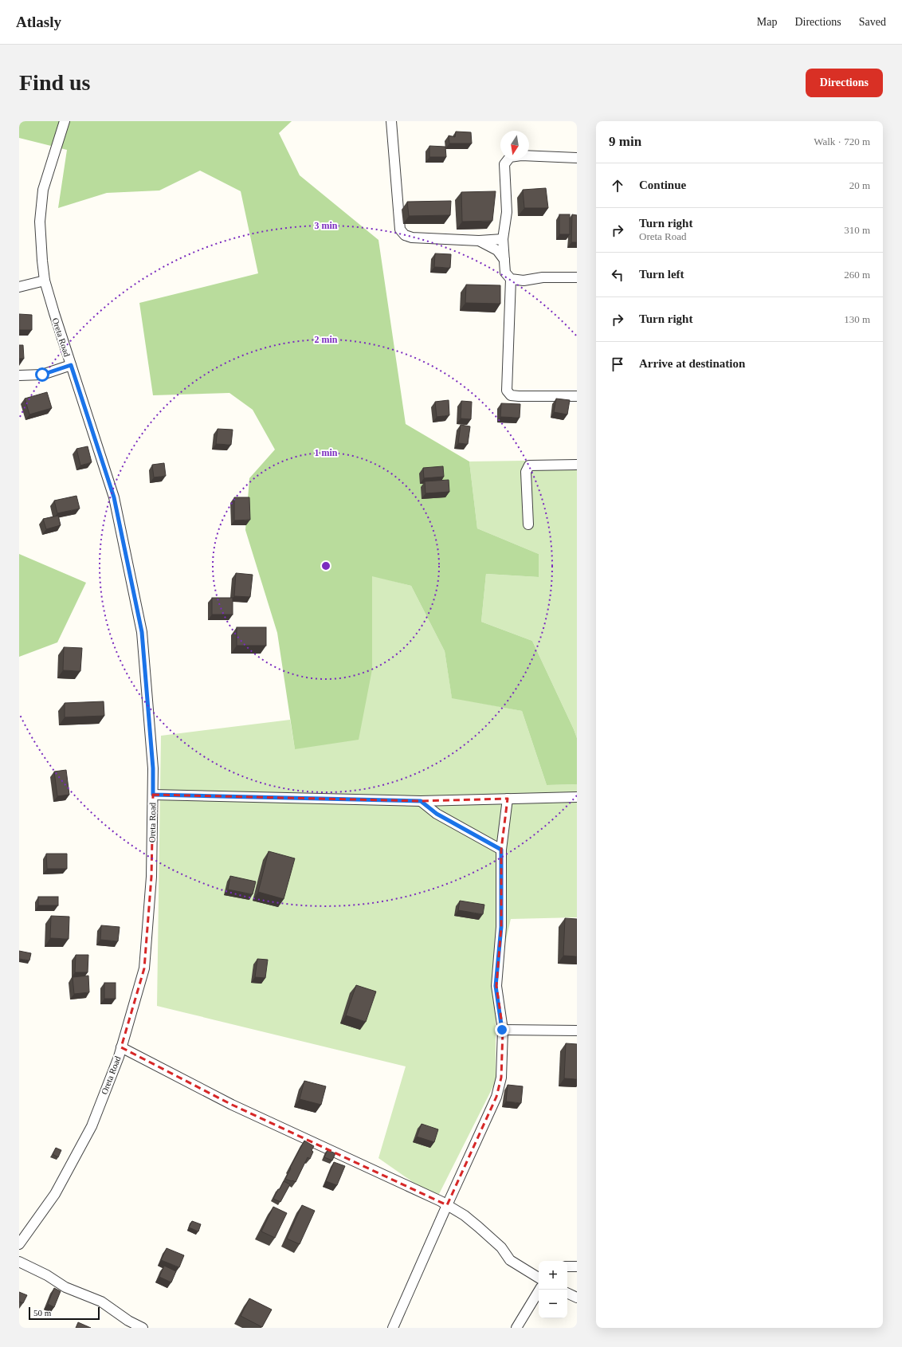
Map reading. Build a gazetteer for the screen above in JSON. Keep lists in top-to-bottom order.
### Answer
{
  "streets": {
    "street": ["Oreta Road"]
  },
  "scale_bar": "50 m",
  "north": "bottom",
  "page": {
    "header": "Atlasly",
    "nav": ["Map", "Directions", "Saved"],
    "buttons": "Directions",
    "title": "Find us",
    "heading": ["9 min", "Walk · 720 m"],
    "list": [
      ["Continue", "20 m"],
      ["Turn right", "Oreta Road", "310 m"],
      ["Turn left", "260 m"],
      ["Turn right", "130 m"],
      "Arrive at destination"
    ],
    "map_buttons": ["+", "−"],
    "scale": "50 m"
  },
  "rings": ["3 min", "2 min", "1 min"]
}
